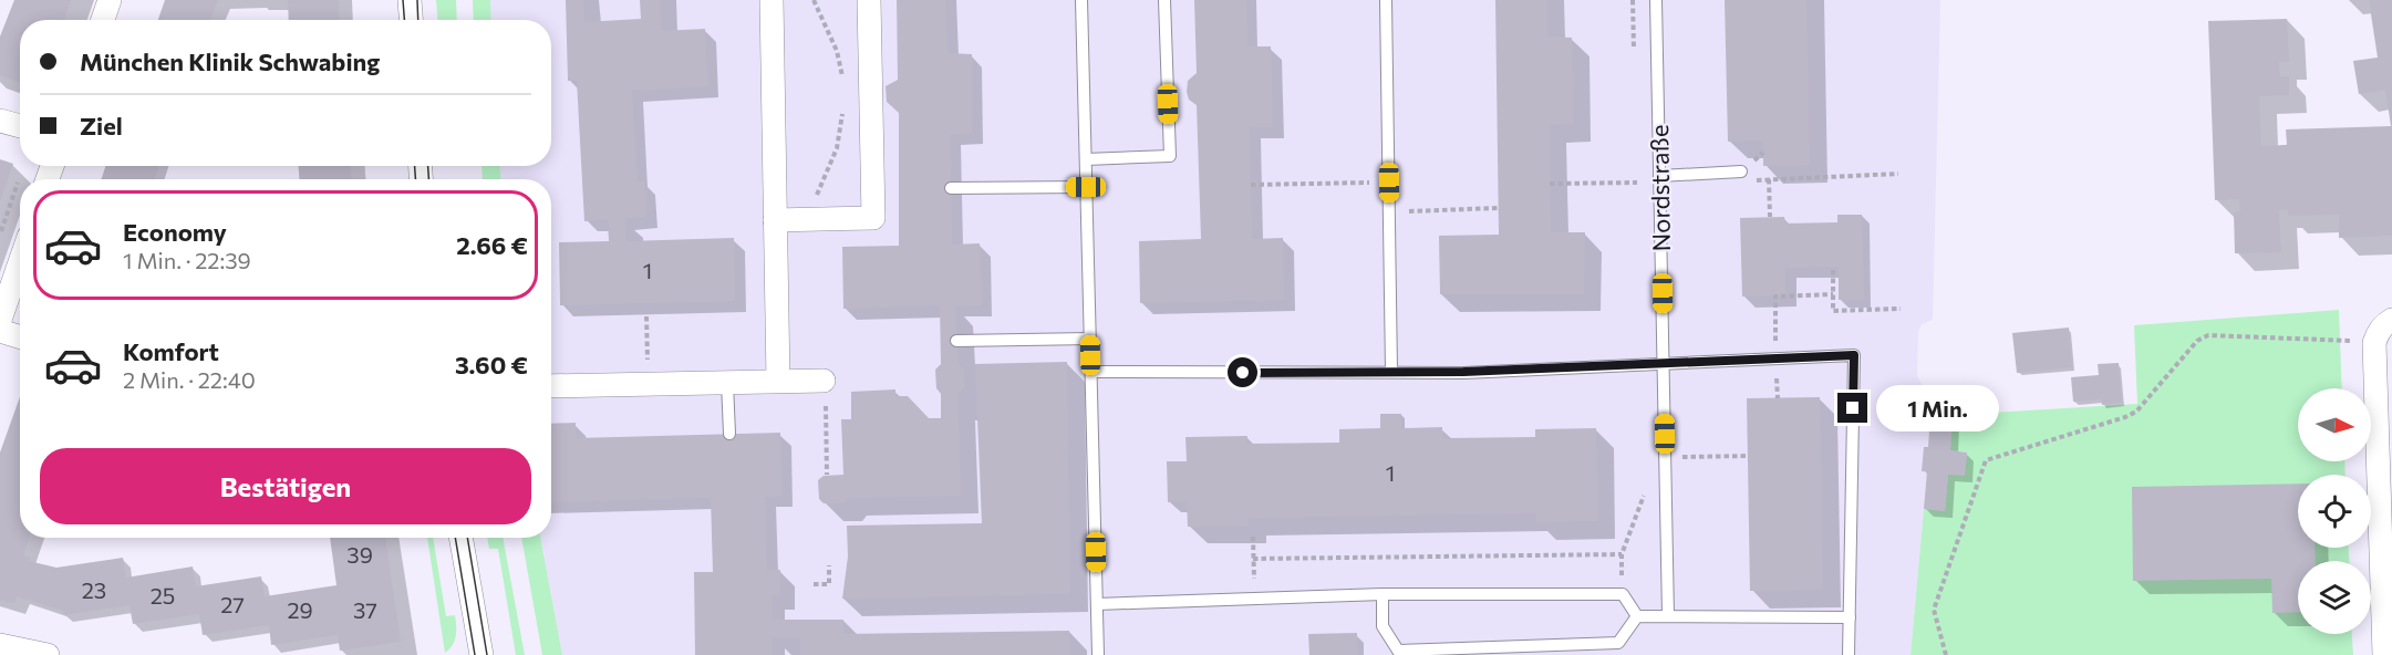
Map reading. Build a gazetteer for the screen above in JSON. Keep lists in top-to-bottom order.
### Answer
{
  "streets": {
    "lane": ["Nordstraße"]
  },
  "house_numbers": [
    "1",
    "1",
    "39",
    "23",
    "25",
    "27",
    "29",
    "37"
  ],
  "north": "right",
  "page": {
    "banner": ["München Klinik Schwabing", "Ziel"],
    "list": [
      {
        "name": "Economy",
        "note": "1 Min. · 22:39",
        "value": "2.66 €"
      },
      {
        "name": "Komfort",
        "note": "2 Min. · 22:40",
        "value": "3.60 €"
      }
    ],
    "bubble": "1 Min.",
    "buttons": "Bestätigen"
  }
}
